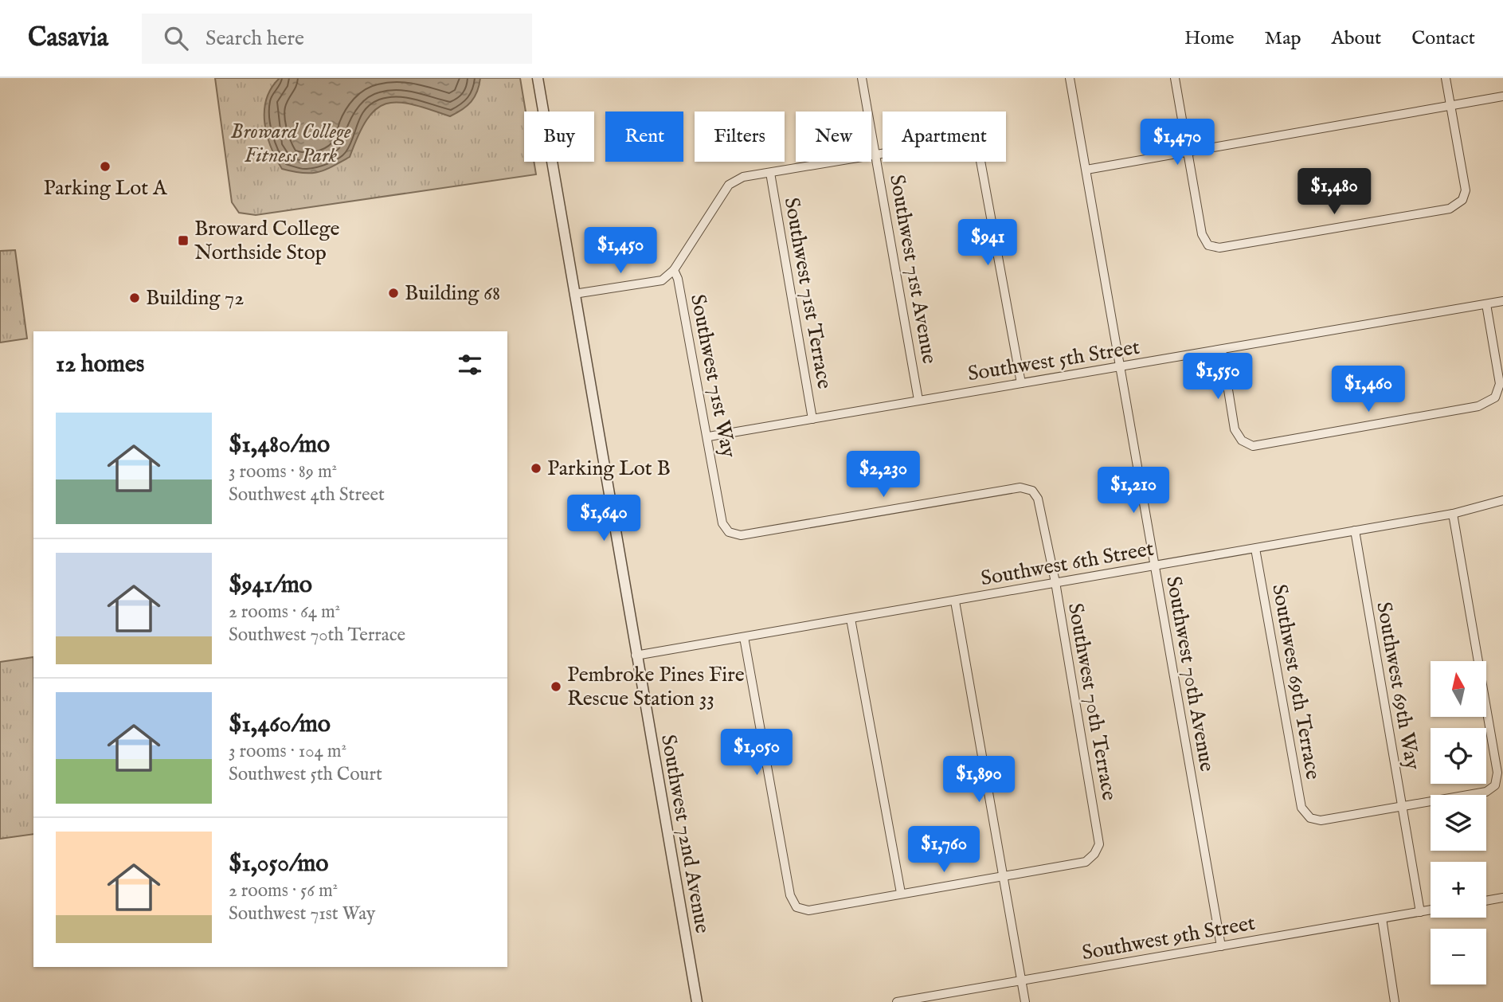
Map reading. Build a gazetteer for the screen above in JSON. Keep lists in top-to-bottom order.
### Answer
{
  "streets": {
    "street": [
      "Southwest 71st Avenue",
      "Southwest 71st Terrace",
      "Southwest 5th Street",
      "Southwest 71st Way",
      "Southwest 6th Street",
      "Southwest 70th Avenue",
      "Southwest 69th Terrace",
      "Southwest 69th Way",
      "Southwest 70th Terrace",
      "Southwest 72nd Avenue",
      "Southwest 9th Street"
    ]
  },
  "crossings": [
    ["Southwest 71st Avenue", "Southwest 5th Street"],
    ["Southwest 71st Avenue", "Southwest 71st Way"],
    ["Southwest 71st Terrace", "Southwest 5th Street"],
    ["Southwest 71st Terrace", "Southwest 71st Way"],
    ["Southwest 5th Street", "Southwest 71st Way"],
    ["Southwest 5th Street", "Southwest 70th Avenue"],
    ["Southwest 71st Way", "Southwest 70th Terrace"],
    ["Southwest 6th Street", "Southwest 70th Avenue"],
    ["Southwest 6th Street", "Southwest 69th Terrace"],
    ["Southwest 6th Street", "Southwest 69th Way"],
    ["Southwest 6th Street", "Southwest 70th Terrace"],
    ["Southwest 6th Street", "Southwest 72nd Avenue"],
    ["Southwest 70th Avenue", "Southwest 9th Street"],
    ["Southwest 69th Terrace", "Southwest 69th Way"],
    ["Southwest 69th Way", "Southwest 9th Street"]
  ],
  "parks": ["Broward College Fitness Park"],
  "places": {
    "other": [
      "Parking Lot A",
      "Building 68",
      "Building 72",
      "Parking Lot B",
      "Pembroke Pines Fire Rescue Station 33"
    ],
    "transit": ["Broward College Northside Stop"]
  },
  "north": "top",
  "page": {
    "header": "Casavia",
    "search": "Search here",
    "nav": [
      "Home",
      "Map",
      "About",
      "Contact"
    ],
    "chip": [
      "Buy",
      "Rent",
      "Filters",
      "New",
      "Apartment"
    ],
    "price": [
      "$1,470",
      "$1,480",
      "$941",
      "$1,450",
      "$1,550",
      "$1,460",
      "$2,230",
      "$1,210",
      "$1,640",
      "$1,050",
      "$1,890",
      "$1,760"
    ],
    "heading": "12 homes",
    "list": [
      {
        "name": "$1,480/mo",
        "note": "3 rooms · 89 m² · Southwest 4th Street"
      },
      {
        "name": "$941/mo",
        "note": "2 rooms · 64 m² · Southwest 70th Terrace"
      },
      {
        "name": "$1,460/mo",
        "note": "3 rooms · 104 m² · Southwest 5th Court"
      },
      {
        "name": "$1,050/mo",
        "note": "2 rooms · 56 m² · Southwest 71st Way"
      }
    ],
    "map_buttons": ["+", "−"]
  }
}
